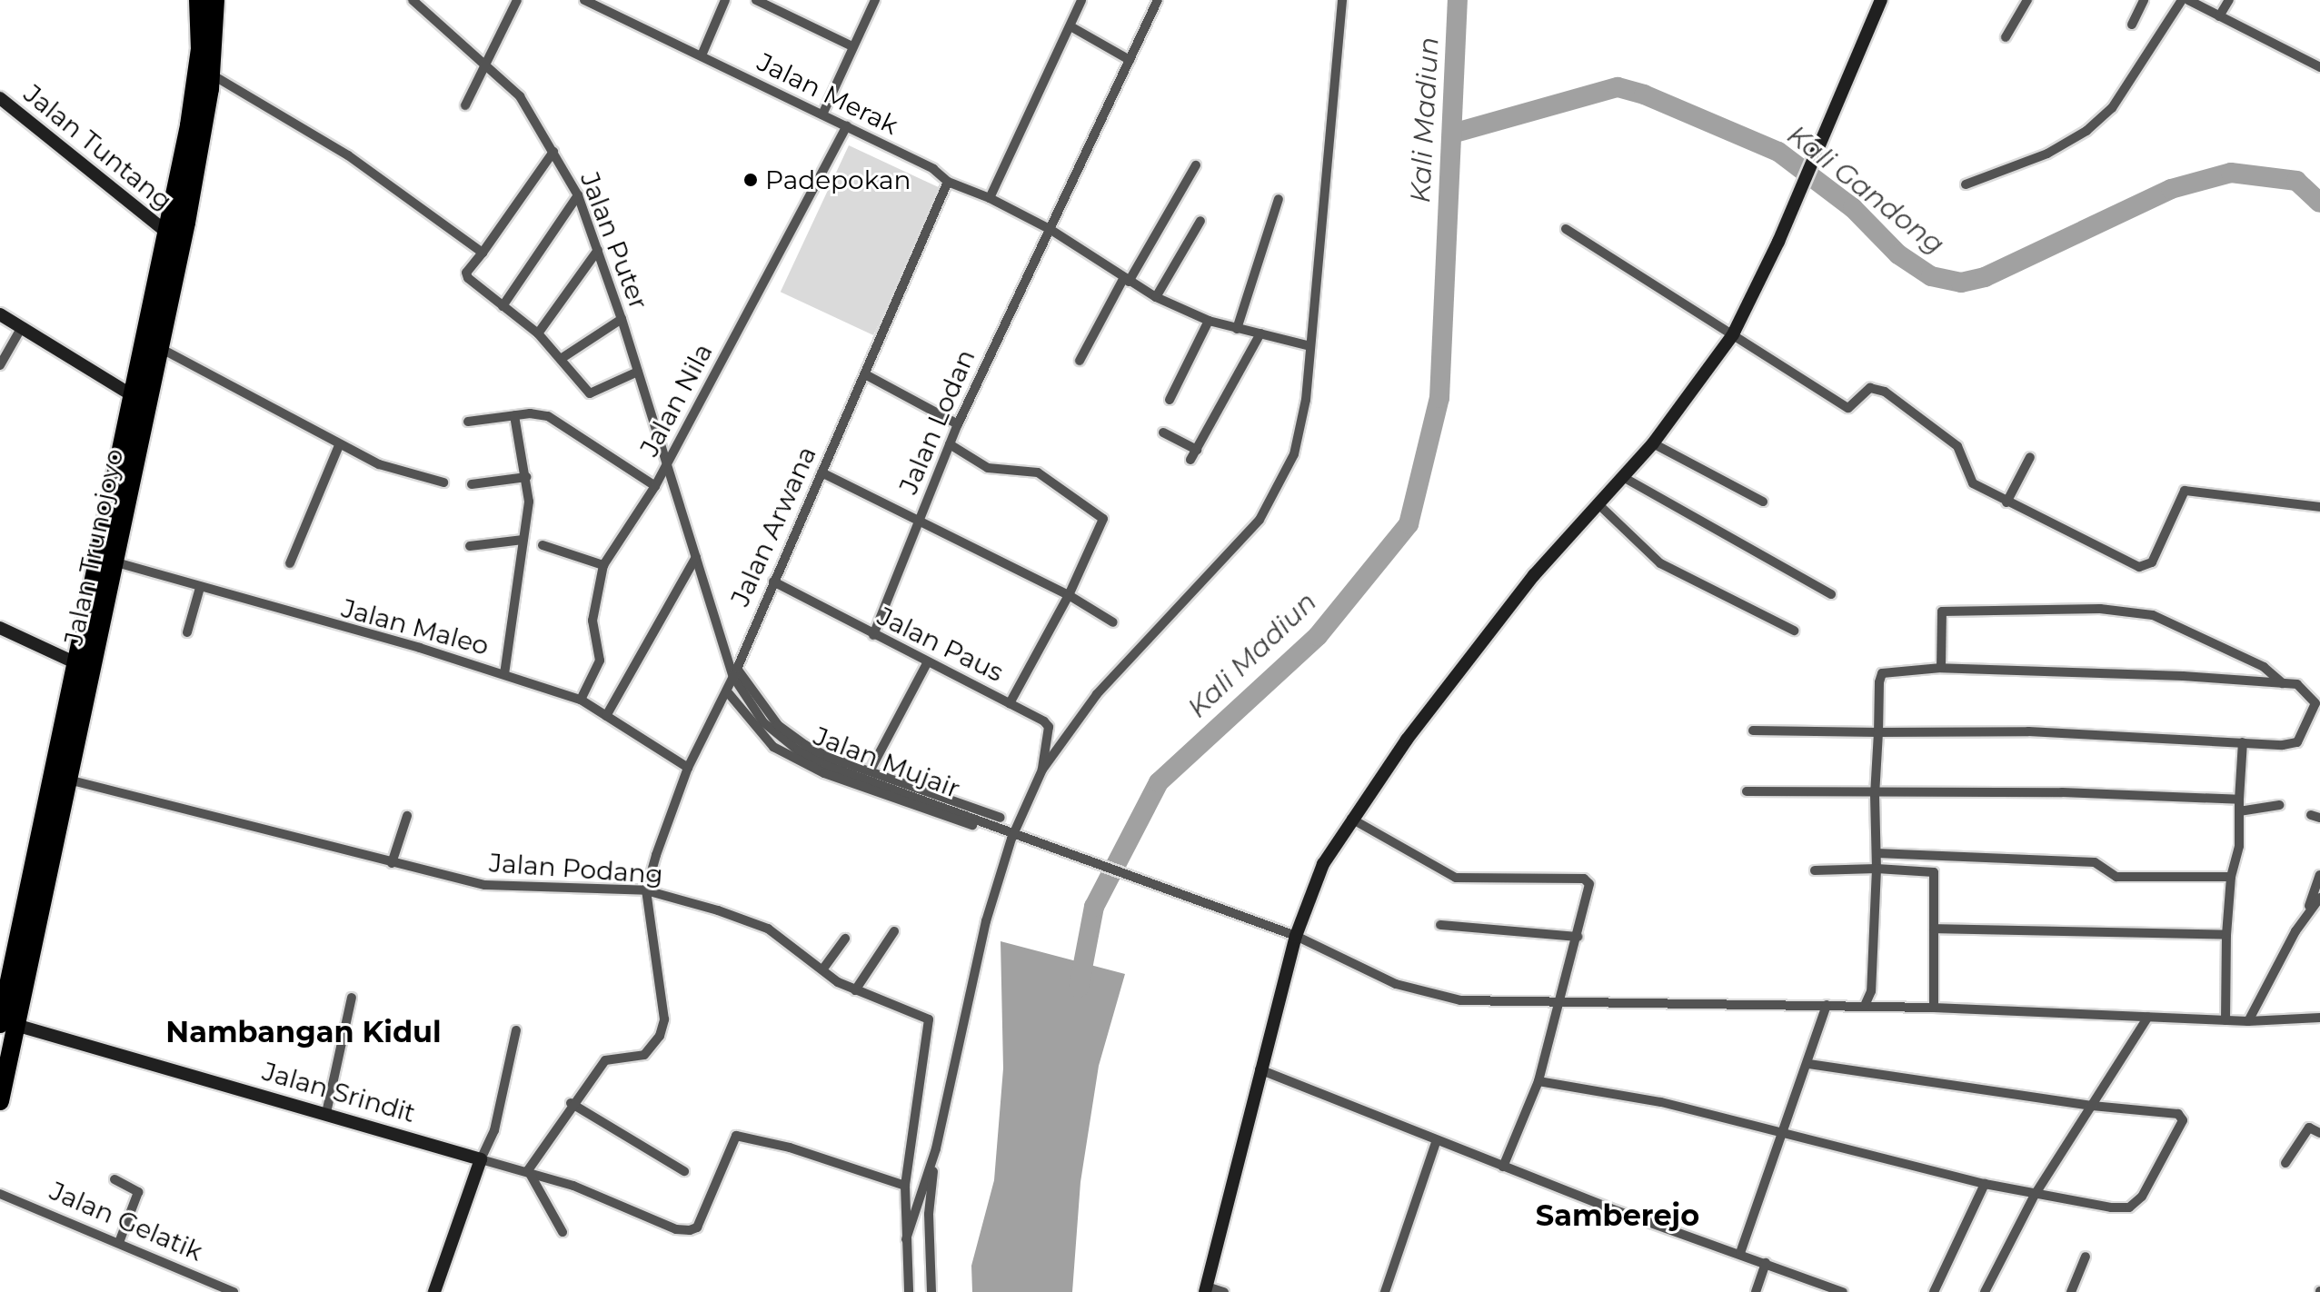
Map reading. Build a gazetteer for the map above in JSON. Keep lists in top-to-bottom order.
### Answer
{
  "streets": {
    "highway": ["Jalan Trunojoyo"],
    "main road": ["Jalan Tuntang", "Jalan Srindit"],
    "street": [
      "Jalan Merak",
      "Jalan Puter",
      "Jalan Nila",
      "Jalan Lodan",
      "Jalan Arwana",
      "Jalan Maleo",
      "Jalan Paus",
      "Jalan Mujair",
      "Jalan Podang",
      "Jalan Gelatik"
    ]
  },
  "crossings": [
    ["Jalan Merak", "Jalan Nila"],
    ["Jalan Merak", "Jalan Lodan"],
    ["Jalan Merak", "Jalan Arwana"],
    ["Jalan Tuntang", "Jalan Trunojoyo"],
    ["Jalan Puter", "Jalan Nila"],
    ["Jalan Puter", "Jalan Mujair"],
    ["Jalan Nila", "Jalan Maleo"],
    ["Jalan Nila", "Jalan Mujair"],
    ["Jalan Lodan", "Jalan Paus"],
    ["Jalan Arwana", "Jalan Maleo"],
    ["Jalan Arwana", "Jalan Paus"],
    ["Jalan Arwana", "Jalan Mujair"],
    ["Jalan Arwana", "Jalan Podang"],
    ["Jalan Trunojoyo", "Jalan Maleo"],
    ["Jalan Trunojoyo", "Jalan Podang"],
    ["Jalan Trunojoyo", "Jalan Srindit"]
  ],
  "districts": ["Nambangan Kidul", "Samberejo"],
  "water": ["Kali Madiun", "Kali Gandong"],
  "places": ["Padepokan"]
}
